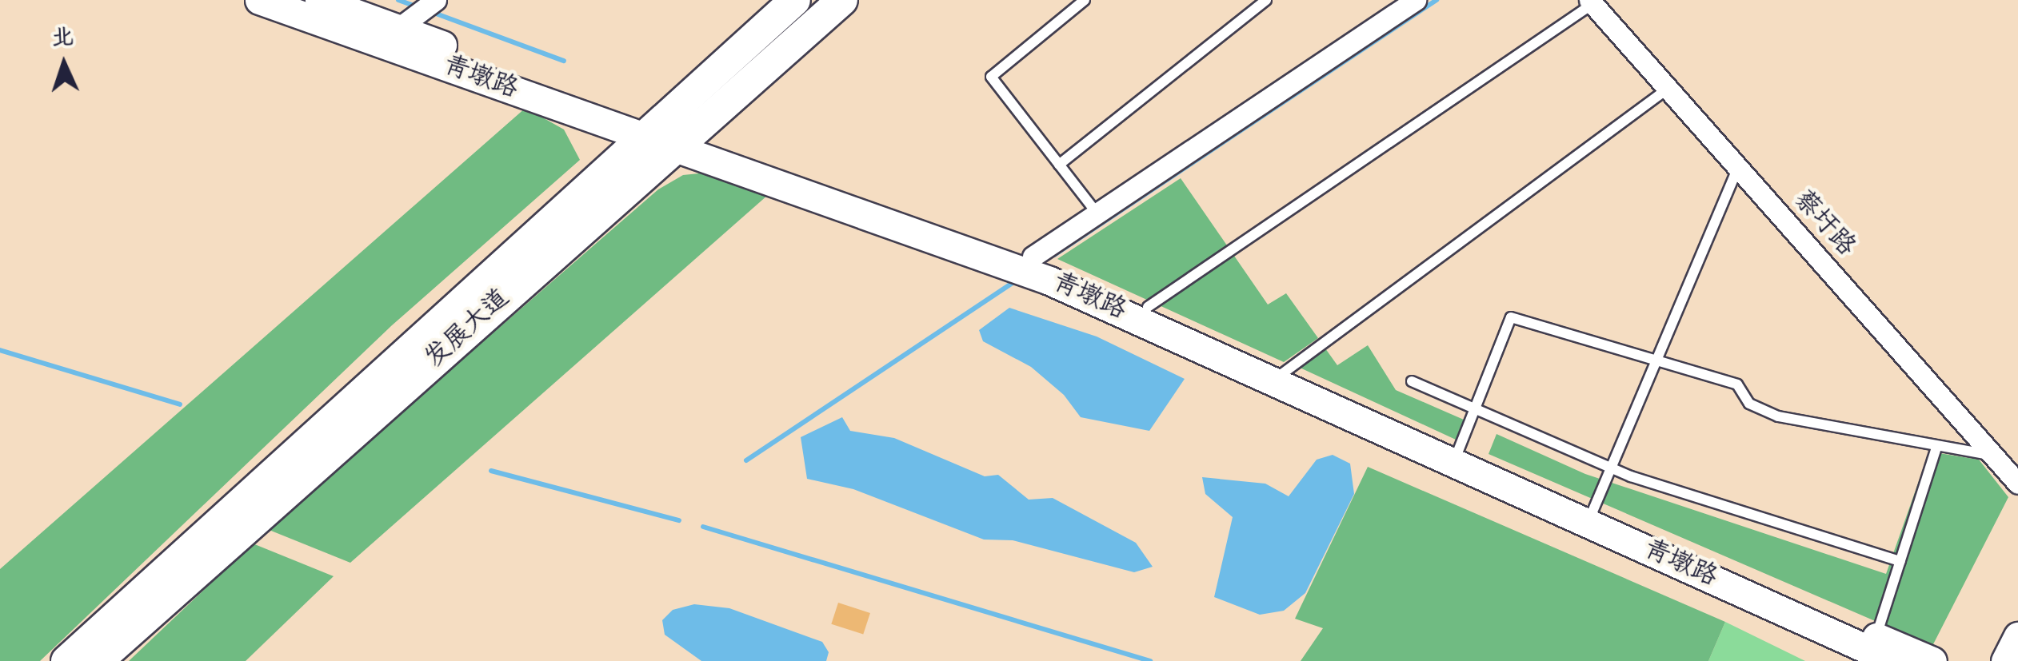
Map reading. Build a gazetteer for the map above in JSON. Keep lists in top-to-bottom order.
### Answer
{
  "streets": {
    "main road": ["青墩路", "发展大道"],
    "street": ["蔡圩路"]
  },
  "crossings": [
    ["青墩路", "发展大道"]
  ],
  "north": "top"
}
